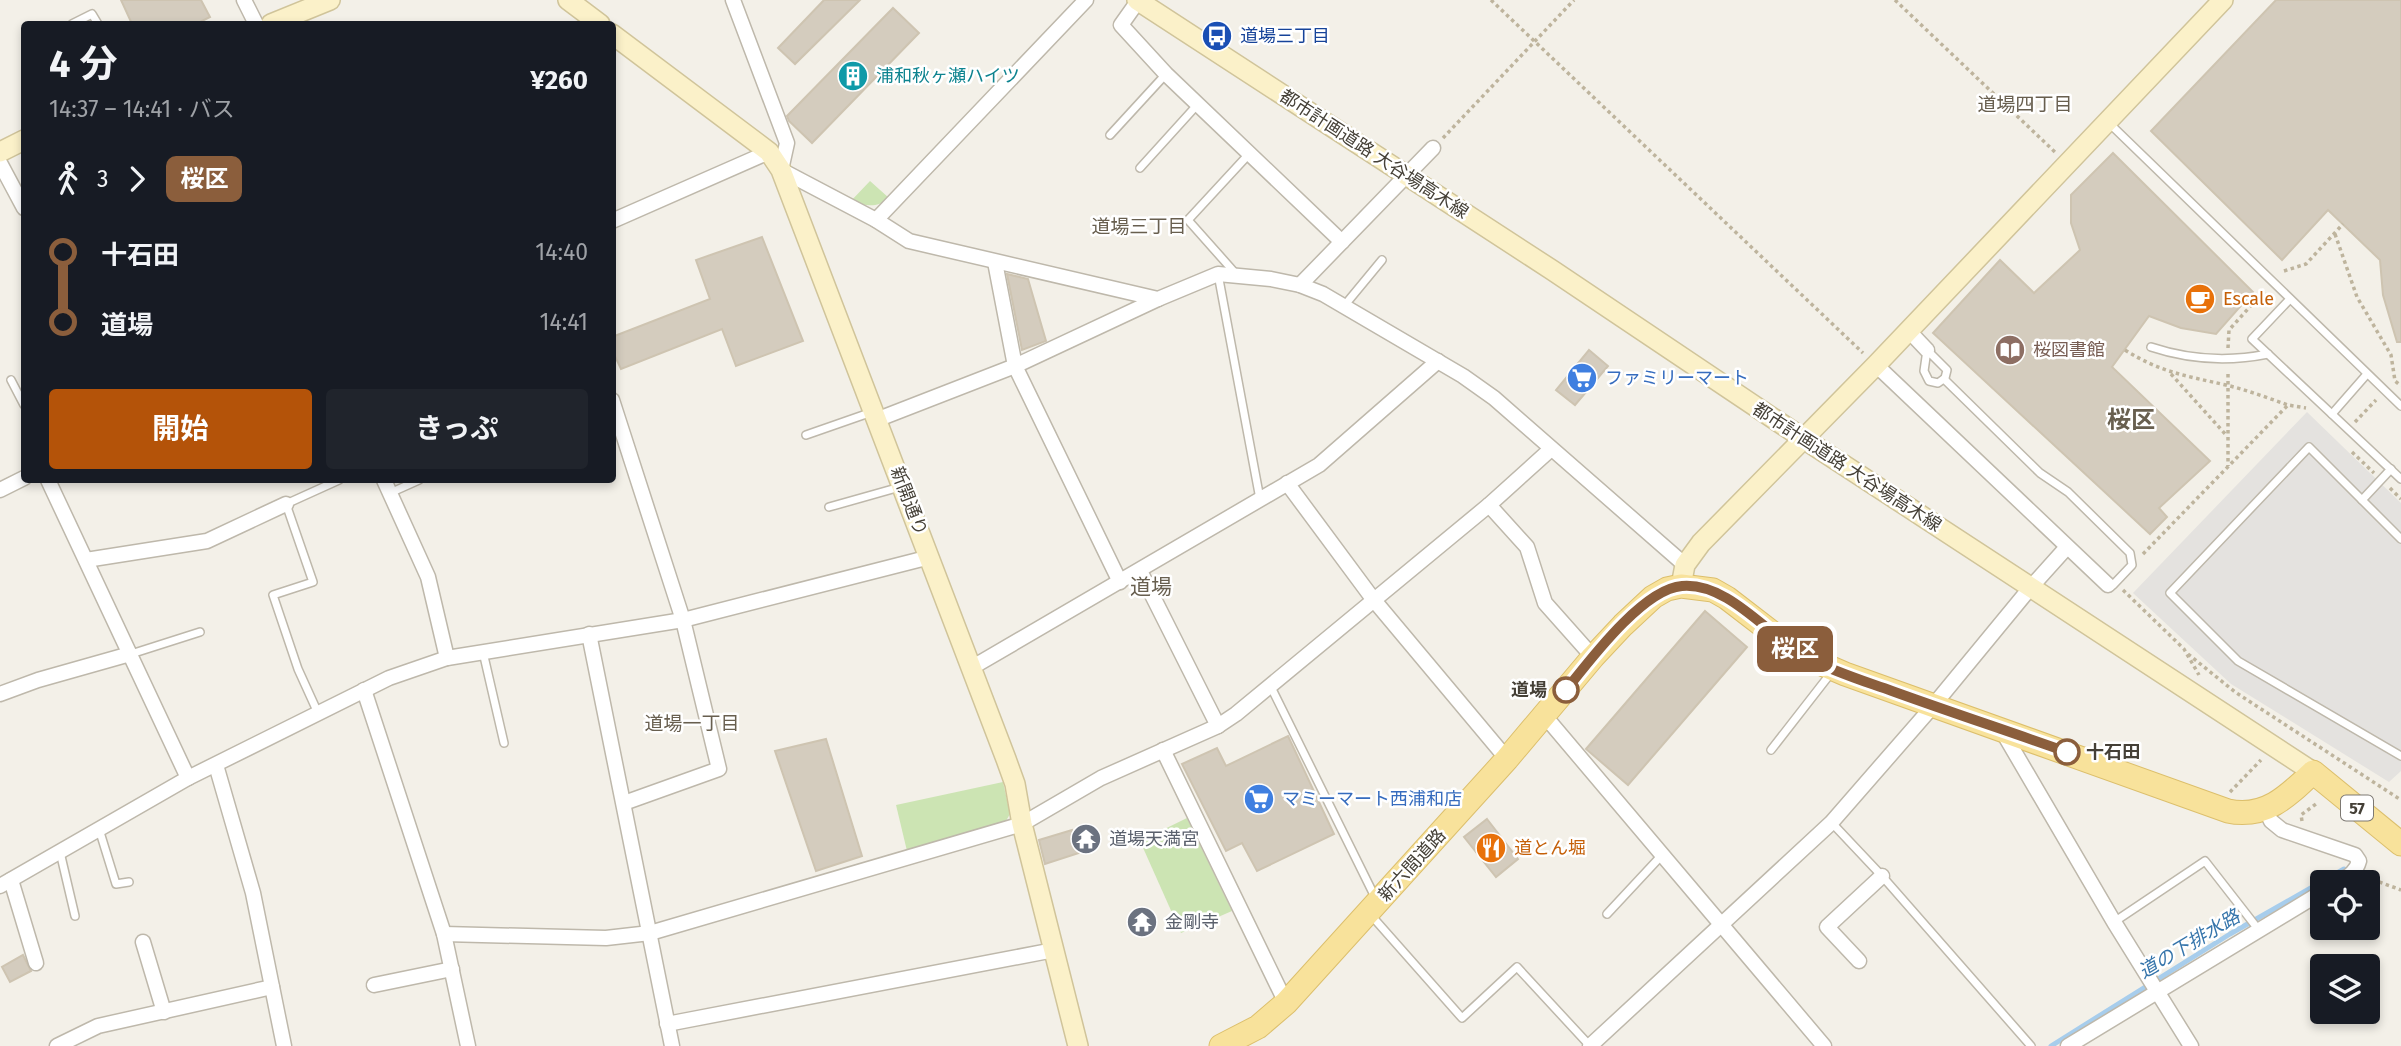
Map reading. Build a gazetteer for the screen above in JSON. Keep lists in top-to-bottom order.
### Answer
{
  "streets": {
    "main road": ["57", "新六間道路"],
    "street": ["都市計画道路 大谷場高木線", "新開通り"]
  },
  "crossings": [
    ["都市計画道路 大谷場高木線", "57"]
  ],
  "districts": [
    "道場四丁目",
    "道場三丁目",
    "桜区",
    "道場",
    "道場一丁目"
  ],
  "water": ["道の下排水路"],
  "places": {
    "bus stop": ["道場三丁目"],
    "building": ["浦和秋ヶ瀬ハイツ"],
    "cafe": ["Escale"],
    "library": ["桜図書館"],
    "supermarket": ["ファミリーマート", "マミーマート西浦和店"],
    "other": ["道場", "十石田"],
    "temple": ["道場天満宮", "金剛寺"],
    "restaurant": ["道とん堀"]
  },
  "lines": ["bus line 桜区"],
  "page": {
    "on_map": "桜区",
    "heading": ["4 分", "14:37 – 14:41 · バス", "¥260"],
    "legs": ["3", "桜区"],
    "list": [
      {
        "name": "十石田",
        "value": "14:40"
      },
      {
        "name": "道場",
        "value": "14:41"
      }
    ],
    "buttons": ["開始", "きっぷ"]
  }
}
